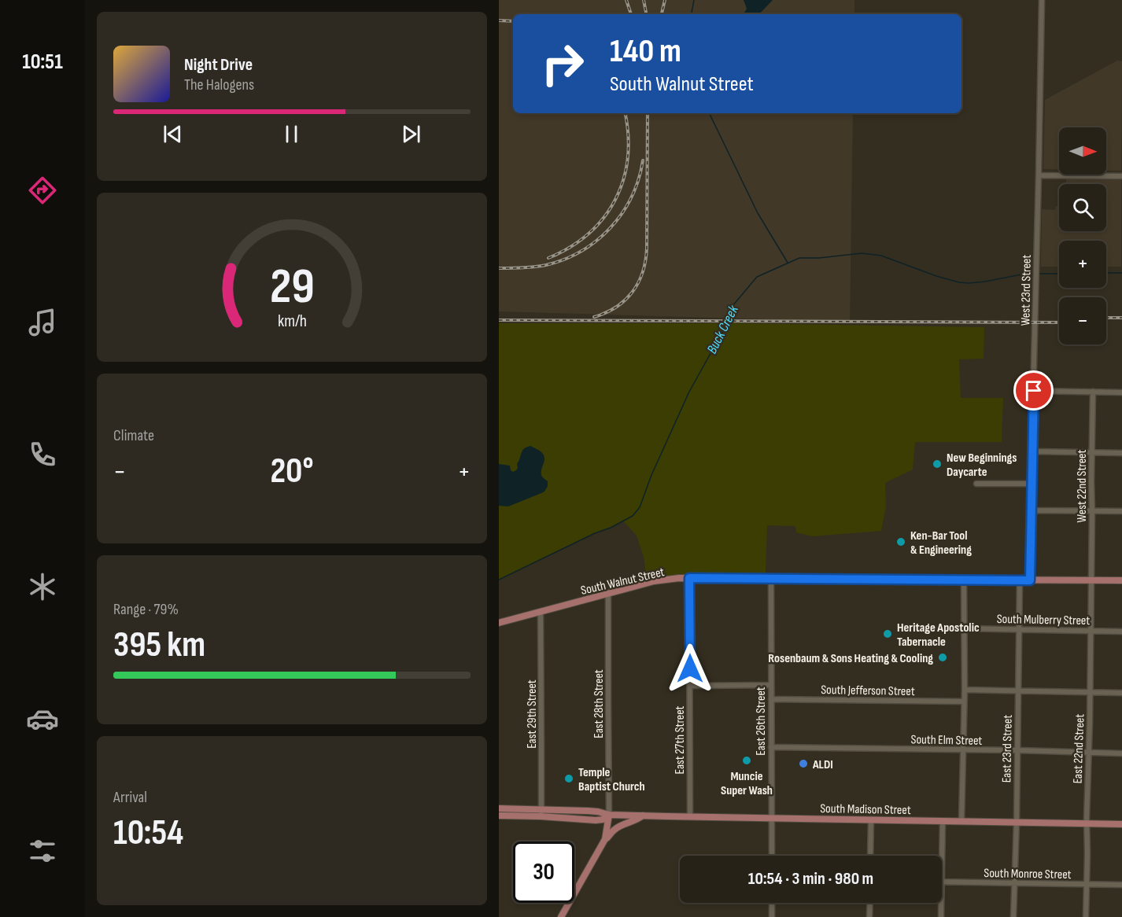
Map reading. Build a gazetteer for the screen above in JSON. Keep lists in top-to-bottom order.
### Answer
{
  "streets": {
    "main road": ["South Walnut Street", "South Madison Street"],
    "street": [
      "West 23rd Street",
      "West 22nd Street",
      "South Mulberry Street",
      "South Jefferson Street",
      "East 28th Street",
      "East 29th Street",
      "East 26th Street",
      "South Elm Street",
      "East 27th Street",
      "East 23rd Street",
      "East 22nd Street",
      "South Monroe Street"
    ]
  },
  "crossings": [
    ["West 23rd Street", "South Walnut Street"],
    ["West 22nd Street", "South Walnut Street"],
    ["West 22nd Street", "East 22nd Street"],
    ["South Walnut Street", "East 28th Street"],
    ["South Walnut Street", "East 29th Street"],
    ["South Walnut Street", "East 26th Street"],
    ["South Walnut Street", "East 27th Street"],
    ["South Walnut Street", "East 23rd Street"],
    ["South Walnut Street", "East 22nd Street"],
    ["South Mulberry Street", "East 23rd Street"],
    ["South Mulberry Street", "East 22nd Street"],
    ["South Jefferson Street", "East 26th Street"],
    ["East 28th Street", "South Madison Street"],
    ["East 29th Street", "South Madison Street"],
    ["East 26th Street", "South Elm Street"],
    ["East 26th Street", "South Madison Street"],
    ["South Elm Street", "East 23rd Street"],
    ["South Elm Street", "East 22nd Street"],
    ["East 27th Street", "South Madison Street"],
    ["East 23rd Street", "South Madison Street"],
    ["East 23rd Street", "South Monroe Street"],
    ["East 22nd Street", "South Madison Street"],
    ["East 22nd Street", "South Monroe Street"]
  ],
  "water": ["Buck Creek"],
  "places": [
    "New Beginnings Daycarte",
    "Ken-Bar Tool & Engineering",
    "Heritage Apostolic Tabernacle",
    "Rosenbaum & Sons Heating & Cooling",
    "Muncie Super Wash",
    "ALDI",
    "Temple Baptist Church"
  ],
  "north": "right",
  "page": {
    "tabs": "10:51",
    "turn": ["140 m", "South Walnut Street"],
    "song": ["Night Drive", "The Halogens"],
    "map_buttons": ["+", "−"],
    "tile": [
      "Climate",
      ["Range · 79%", "395 km"],
      ["Arrival", "10:54"]
    ],
    "heat": ["−", "20°", "+"],
    "limit": "30",
    "trip": "10:54 · 3 min · 980 m",
    "gauge": ["29", "km/h"]
  }
}
